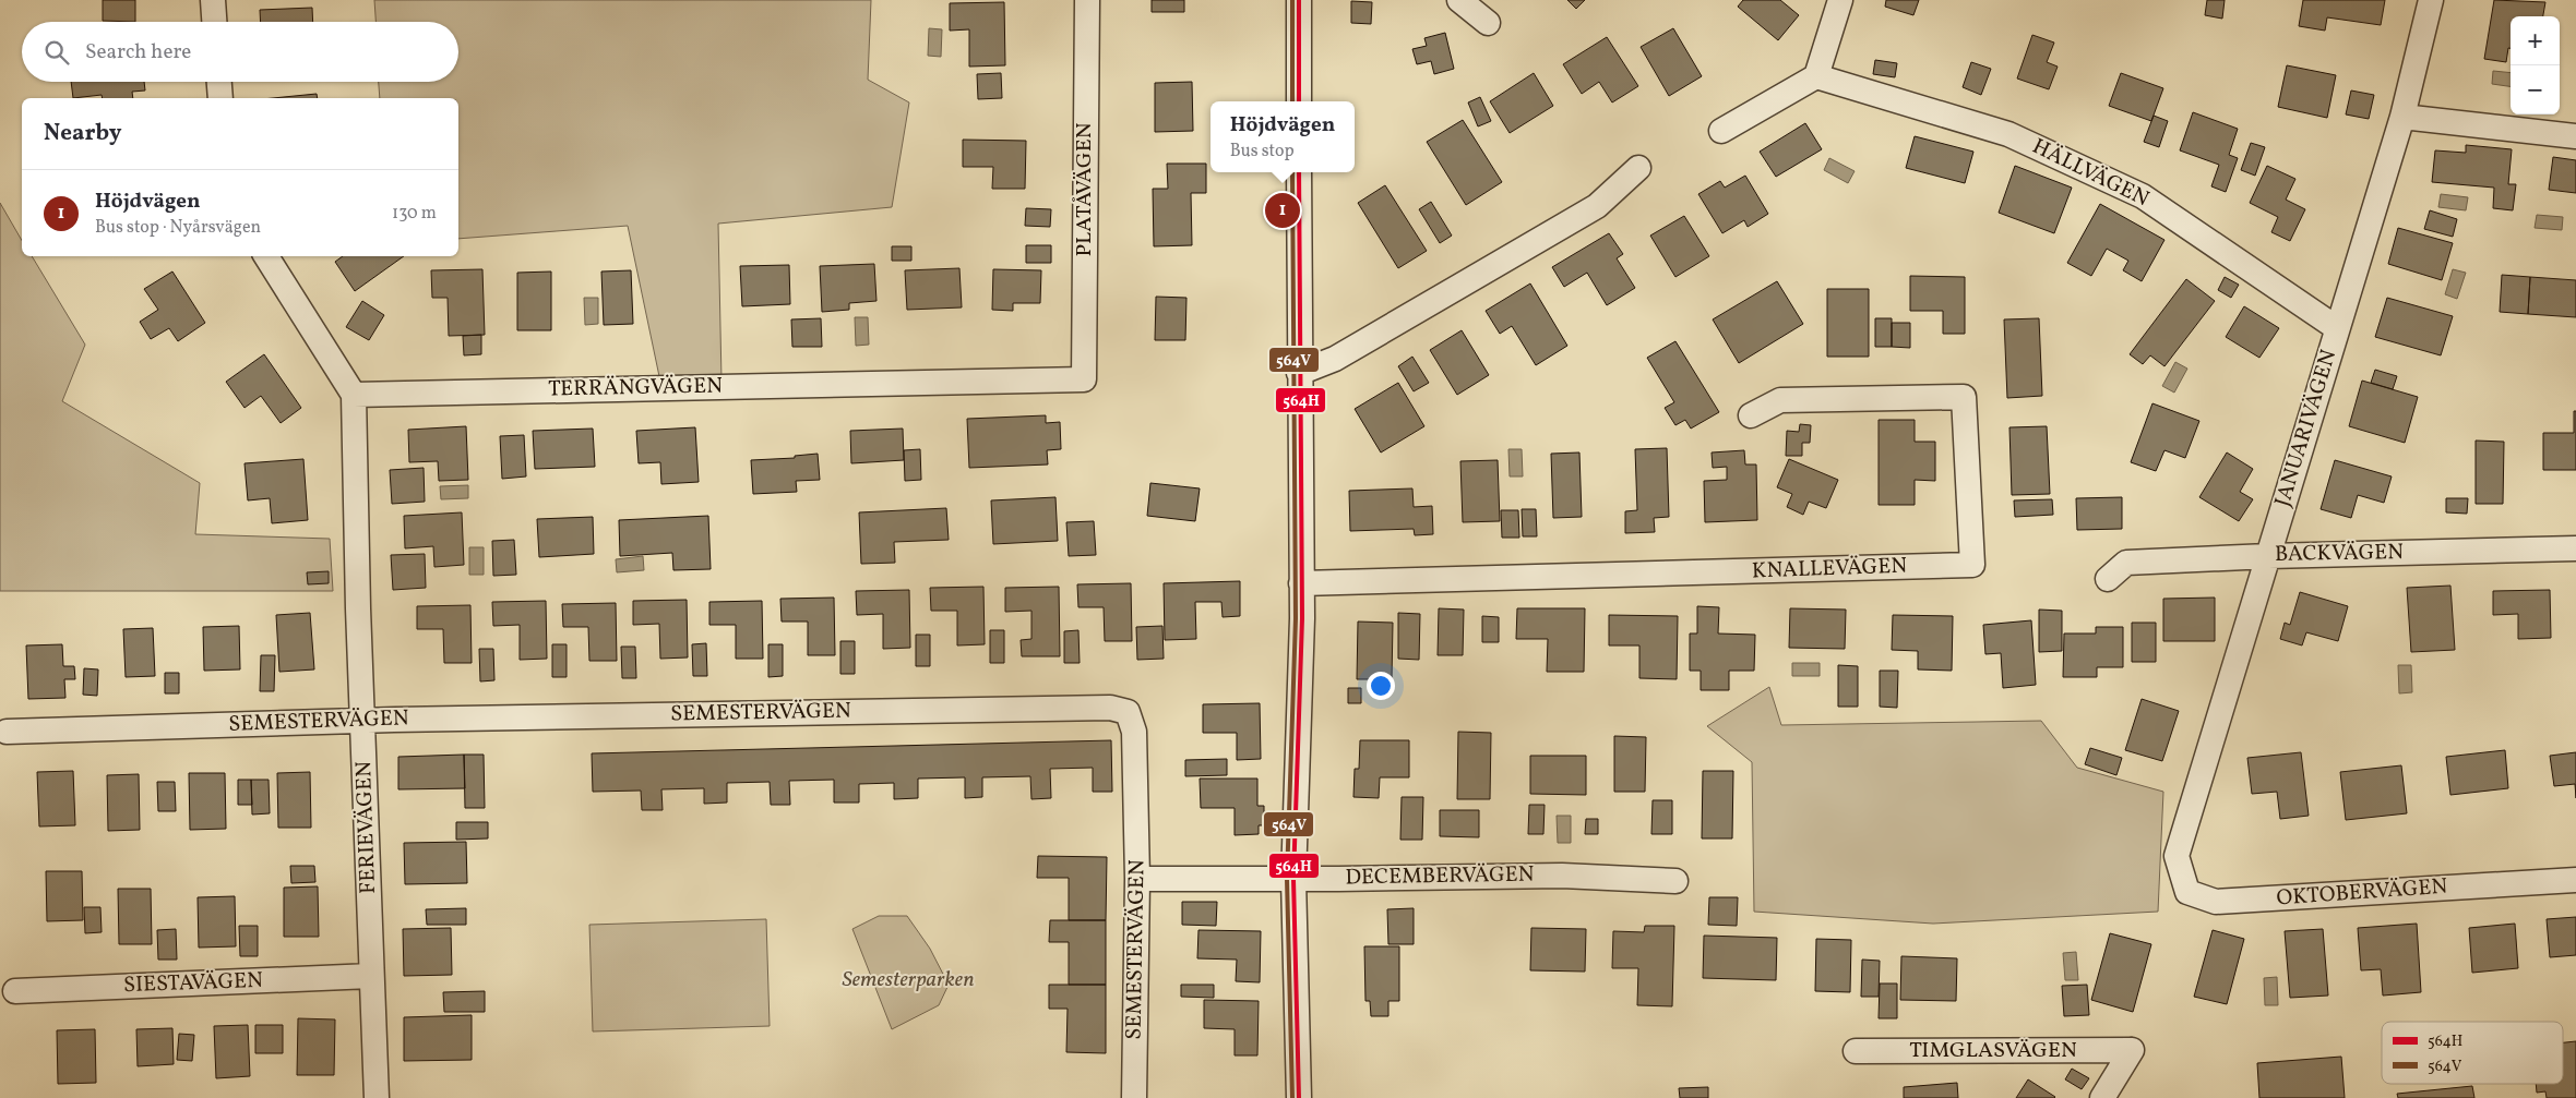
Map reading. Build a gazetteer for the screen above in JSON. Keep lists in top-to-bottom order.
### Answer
{
  "streets": {
    "street": [
      "HÄLLVÄGEN",
      "PLATÅVÄGEN",
      "TERRÄNGVÄGEN",
      "JANUARIVÄGEN",
      "BACKVÄGEN",
      "KNALLEVÄGEN",
      "SEMESTERVÄGEN",
      "FERIEVÄGEN",
      "DECEMBERVÄGEN",
      "OKTOBERVÄGEN",
      "SIESTAVÄGEN",
      "TIMGLASVÄGEN"
    ]
  },
  "crossings": [
    ["HÄLLVÄGEN", "JANUARIVÄGEN"],
    ["PLATÅVÄGEN", "TERRÄNGVÄGEN"],
    ["TERRÄNGVÄGEN", "FERIEVÄGEN"],
    ["JANUARIVÄGEN", "BACKVÄGEN"],
    ["JANUARIVÄGEN", "OKTOBERVÄGEN"],
    ["SEMESTERVÄGEN", "FERIEVÄGEN"],
    ["SEMESTERVÄGEN", "DECEMBERVÄGEN"],
    ["FERIEVÄGEN", "SIESTAVÄGEN"]
  ],
  "parks": ["Semesterparken"],
  "lines": ["transit line 564H", "transit line 564V"],
  "legend": ["564H", "564V"],
  "page": {
    "map_buttons": ["+", "−"],
    "search": "Search here",
    "heading": "Nearby",
    "popup": ["Höjdvägen", "Bus stop"],
    "list": [
      {
        "mark": "1",
        "name": "Höjdvägen",
        "note": "Bus stop · Nyårsvägen",
        "value": "130 m"
      }
    ],
    "pins": "1"
  }
}
